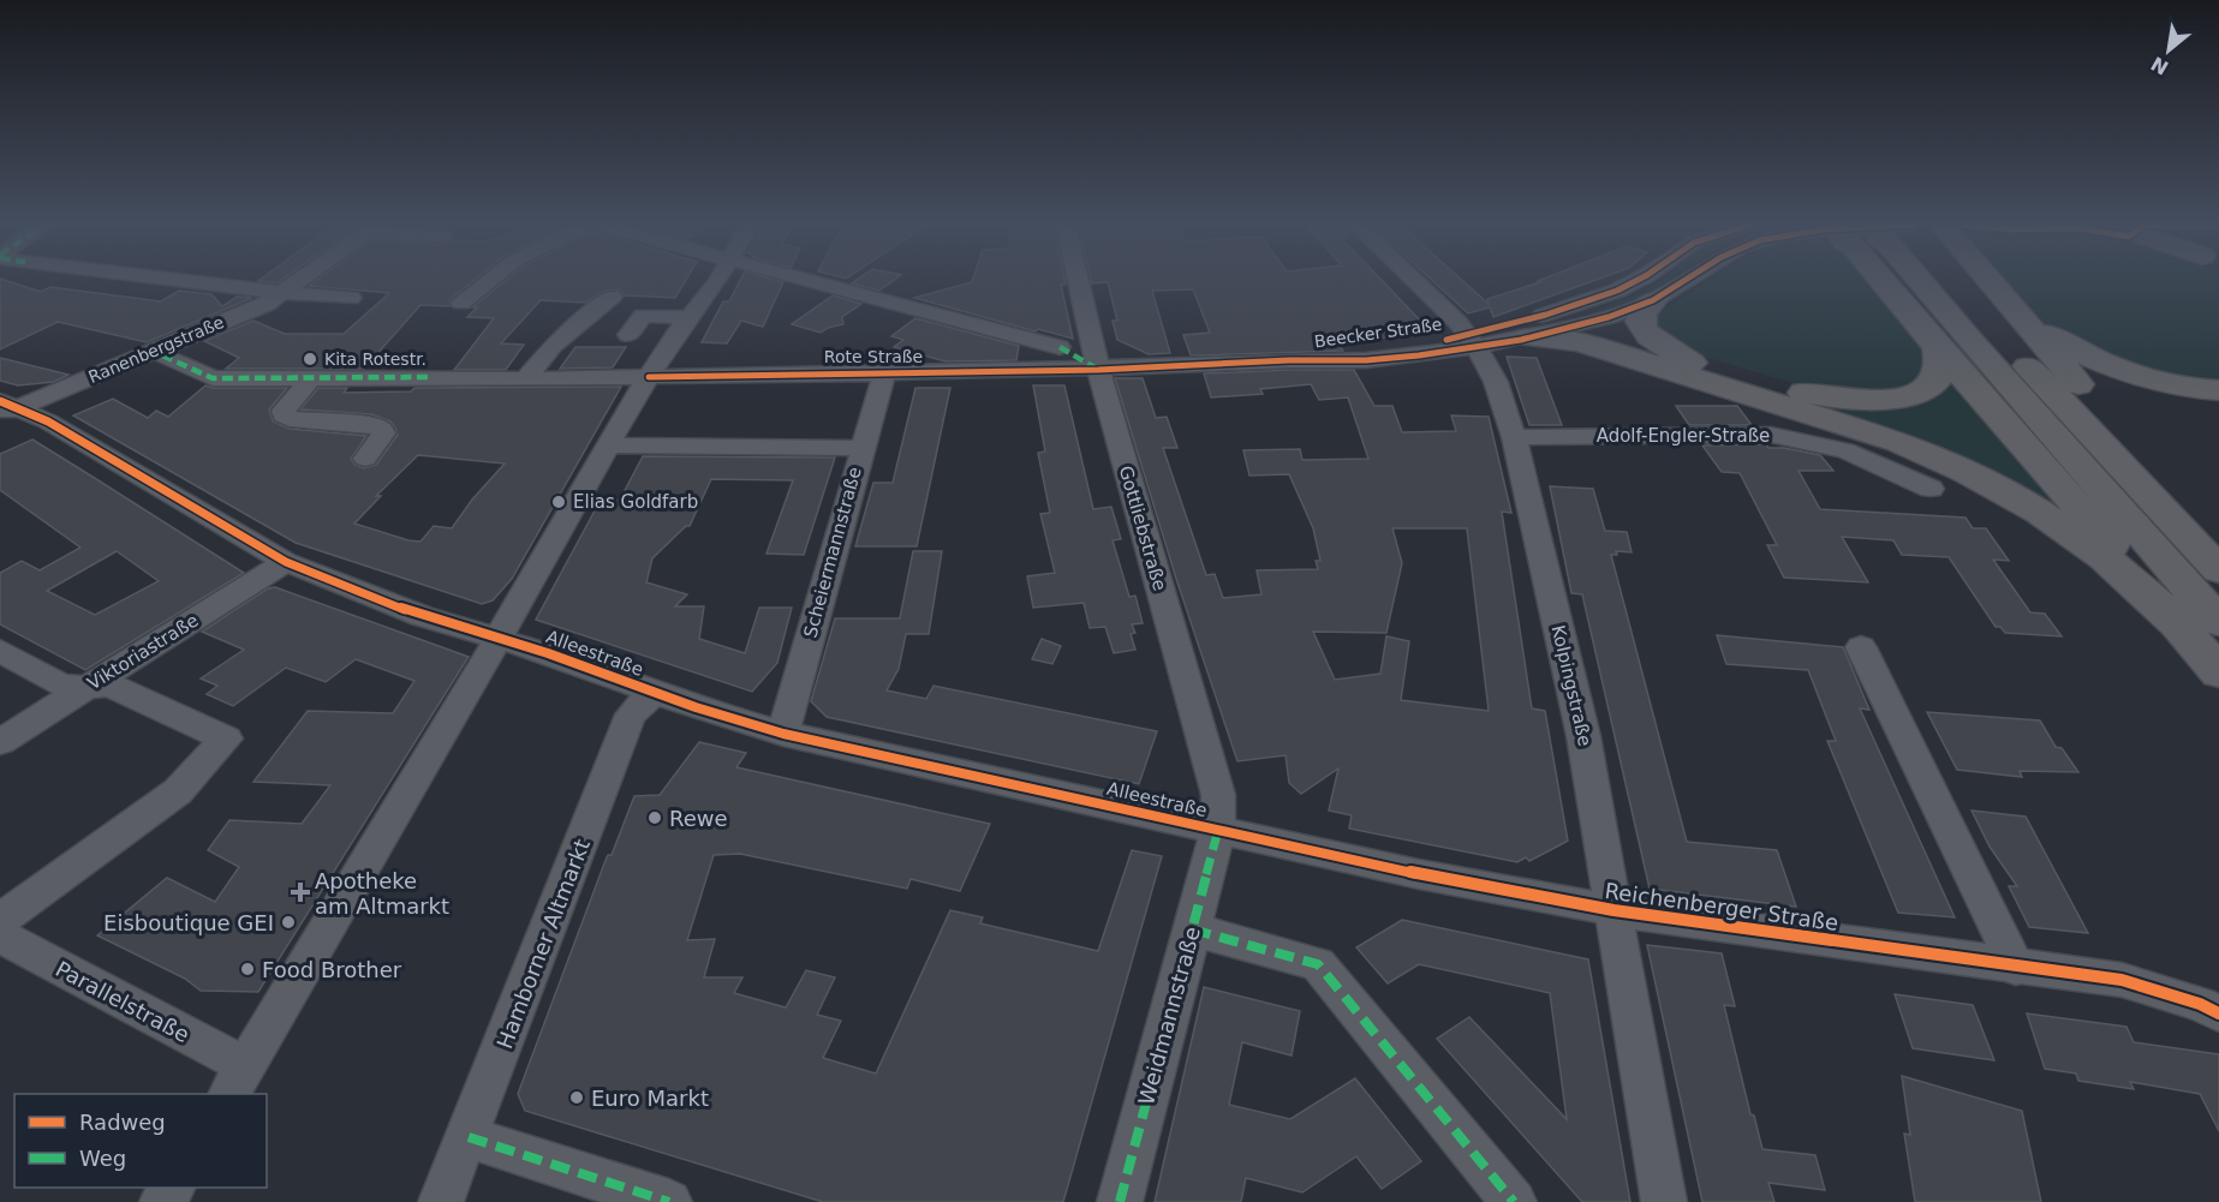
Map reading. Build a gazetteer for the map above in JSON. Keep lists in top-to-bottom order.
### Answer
{
  "streets": {
    "street": [
      "Beecker Straße",
      "Ranenbergstraße",
      "Rote Straße",
      "Adolf-Engler-Straße",
      "Gottliebstraße",
      "Scheiermannstraße",
      "Viktoriastraße",
      "Alleestraße",
      "Kolpingstraße",
      "Reichenberger Straße",
      "Hamborner Altmarkt",
      "Parallelstraße",
      "Weidmannstraße"
    ]
  },
  "crossings": [
    ["Beecker Straße", "Rote Straße"],
    ["Beecker Straße", "Gottliebstraße"],
    ["Beecker Straße", "Kolpingstraße"],
    ["Ranenbergstraße", "Alleestraße"],
    ["Rote Straße", "Gottliebstraße"],
    ["Rote Straße", "Scheiermannstraße"],
    ["Adolf-Engler-Straße", "Kolpingstraße"],
    ["Gottliebstraße", "Alleestraße"],
    ["Gottliebstraße", "Reichenberger Straße"],
    ["Gottliebstraße", "Weidmannstraße"],
    ["Scheiermannstraße", "Alleestraße"],
    ["Viktoriastraße", "Alleestraße"],
    ["Alleestraße", "Reichenberger Straße"],
    ["Alleestraße", "Hamborner Altmarkt"],
    ["Alleestraße", "Weidmannstraße"],
    ["Kolpingstraße", "Reichenberger Straße"],
    ["Reichenberger Straße", "Weidmannstraße"]
  ],
  "places": {
    "other": [
      "Kita Rotestr.",
      "Elias Goldfarb",
      "Rewe",
      "Eisboutique GEI",
      "Food Brother",
      "Euro Markt"
    ],
    "health": ["Apotheke am Altmarkt"]
  },
  "legend": ["Radweg", "Weg"],
  "north": "bottom left"
}
